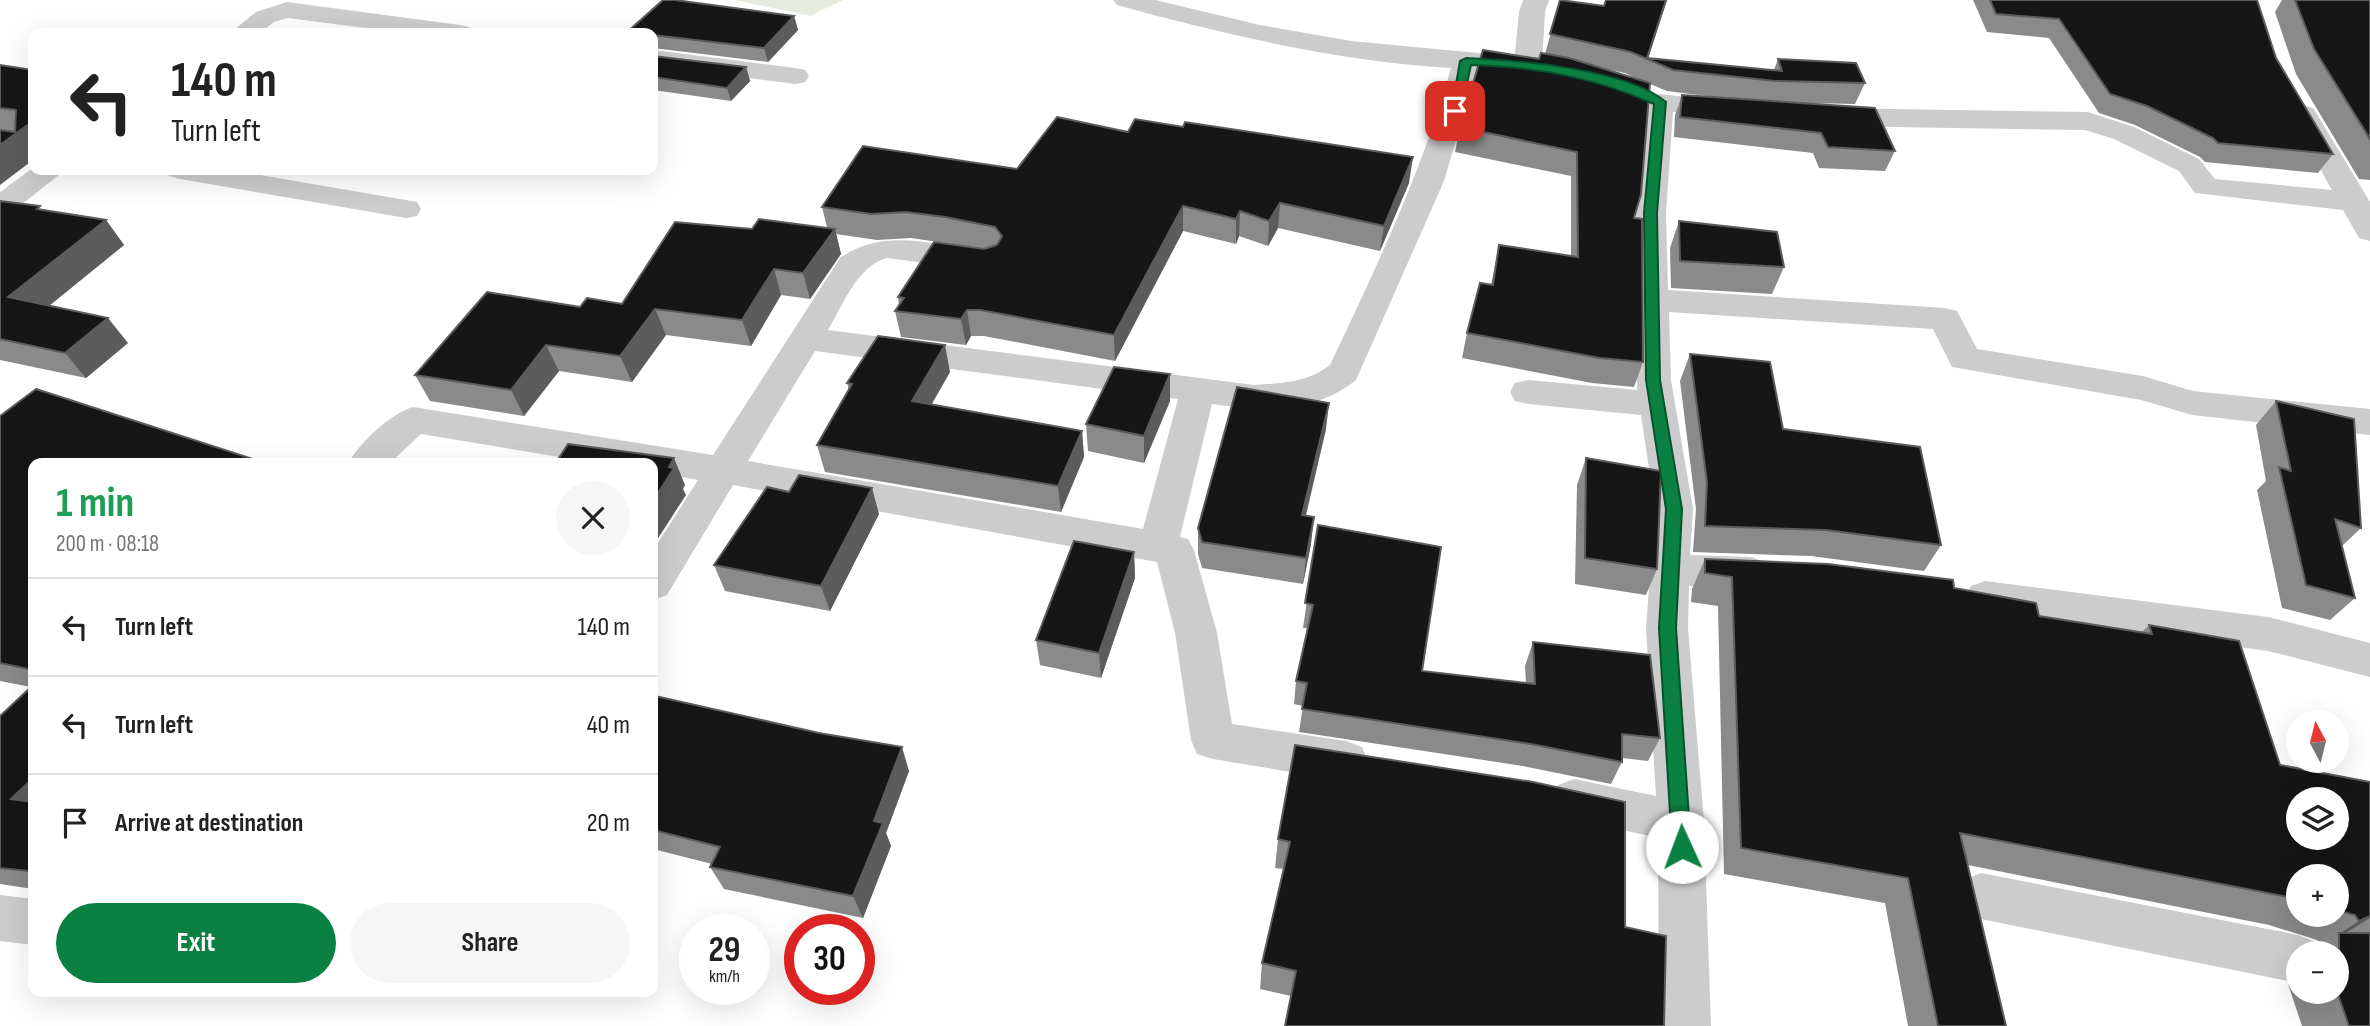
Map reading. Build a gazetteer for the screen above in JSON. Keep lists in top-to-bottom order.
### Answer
{
  "north": "top",
  "page": {
    "turn": ["140 m", "Turn left"],
    "heading": ["1 min", "200 m · 08:18"],
    "list": [
      {
        "name": "Turn left",
        "value": "140 m"
      },
      {
        "name": "Turn left",
        "value": "40 m"
      },
      {
        "name": "Arrive at destination",
        "value": "20 m"
      }
    ],
    "map_buttons": ["+", "−"],
    "buttons": ["Exit", "Share"],
    "speed": "29 km/h",
    "limit": "30"
  }
}
